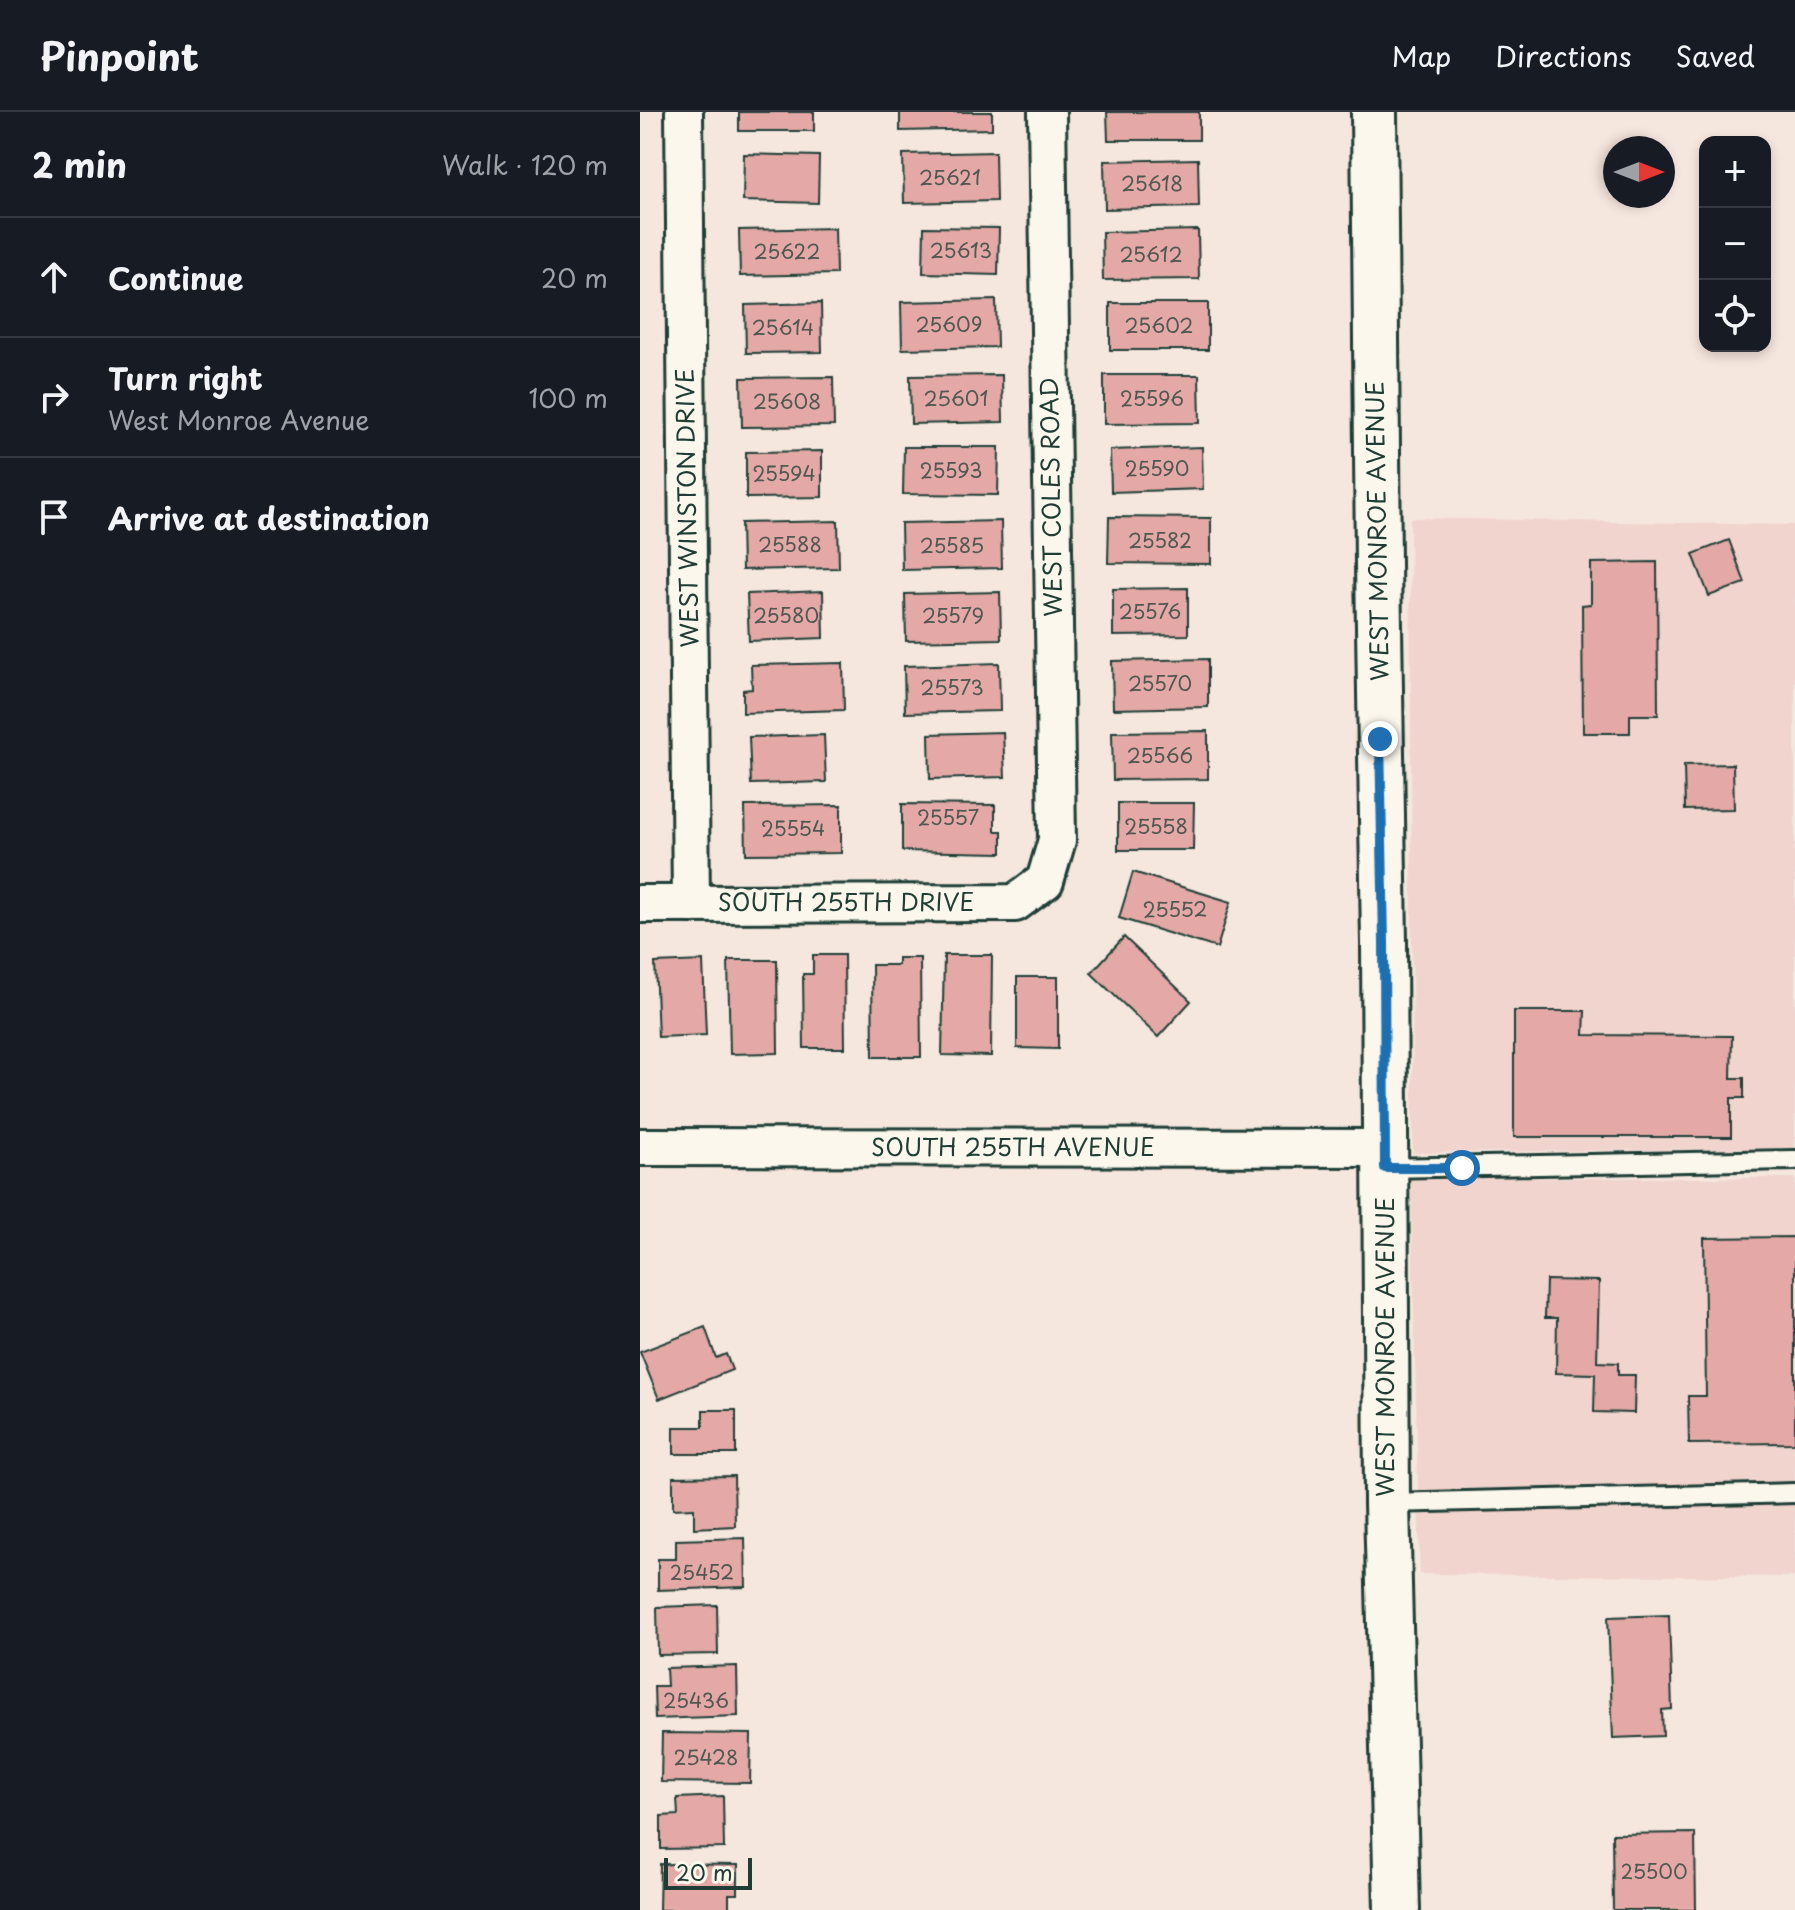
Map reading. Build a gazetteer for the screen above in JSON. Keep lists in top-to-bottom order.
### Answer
{
  "streets": {
    "main road": ["WEST MONROE AVENUE"],
    "street": [
      "WEST COLES ROAD",
      "WEST WINSTON DRIVE",
      "SOUTH 255TH DRIVE",
      "SOUTH 255TH AVENUE"
    ]
  },
  "crossings": [
    ["WEST COLES ROAD", "SOUTH 255TH DRIVE"],
    ["WEST WINSTON DRIVE", "SOUTH 255TH DRIVE"],
    ["WEST MONROE AVENUE", "SOUTH 255TH AVENUE"]
  ],
  "house_numbers": [
    "25621",
    "25618",
    "25613",
    "25622",
    "25612",
    "25609",
    "25602",
    "25614",
    "25601",
    "25596",
    "25608",
    "25590",
    "25593",
    "25594",
    "25582",
    "25588",
    "25585",
    "25576",
    "25580",
    "25579",
    "25570",
    "25573",
    "25566",
    "25557",
    "25558",
    "25554",
    "25552",
    "25452",
    "25436",
    "25428",
    "25500"
  ],
  "scale_bar": "20 m",
  "north": "right",
  "page": {
    "header": "Pinpoint",
    "nav": ["Map", "Directions", "Saved"],
    "heading": ["2 min", "Walk · 120 m"],
    "map_buttons": ["+", "−"],
    "list": [
      ["Continue", "20 m"],
      ["Turn right", "West Monroe Avenue", "100 m"],
      "Arrive at destination"
    ],
    "scale": "20 m"
  }
}
